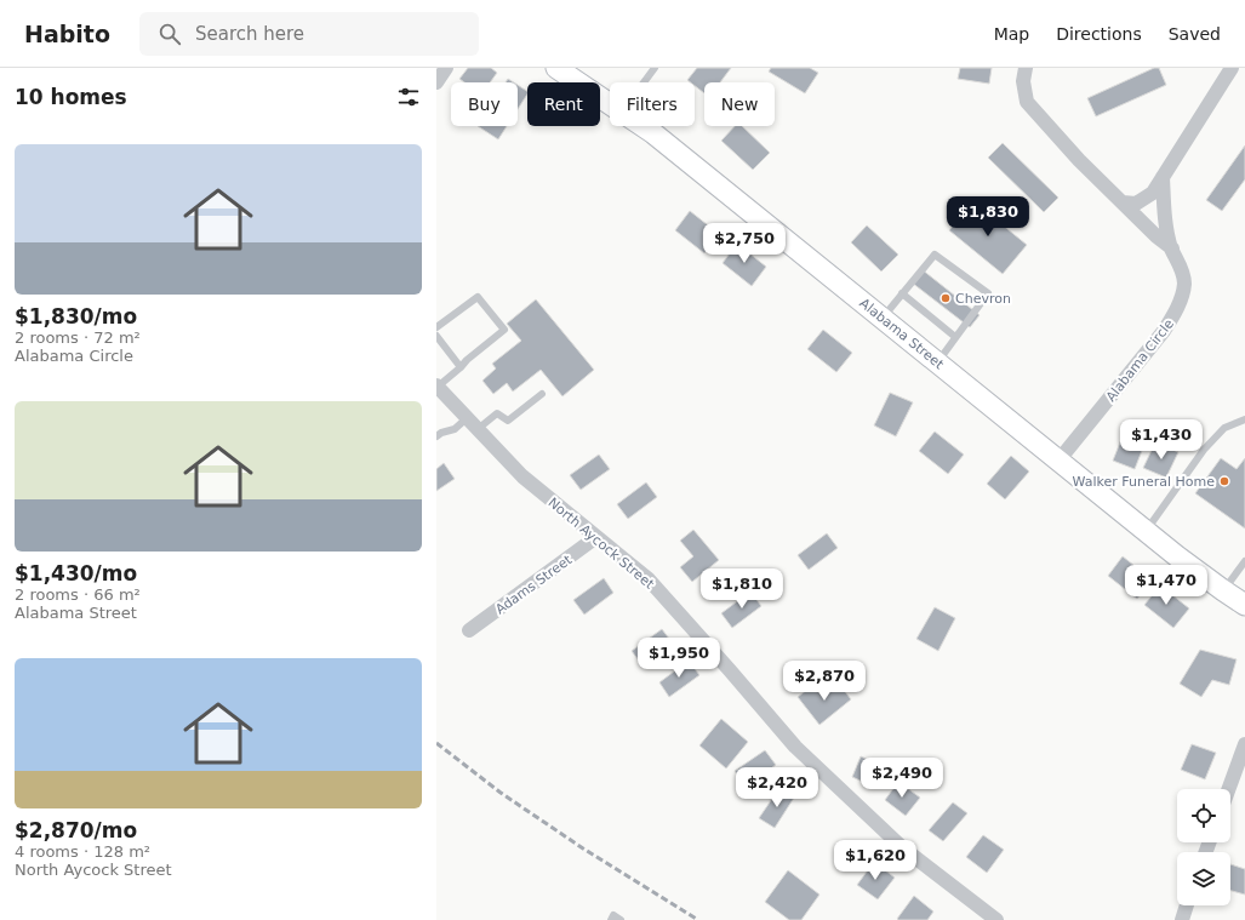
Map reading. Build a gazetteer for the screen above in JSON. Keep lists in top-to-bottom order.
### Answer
{
  "streets": {
    "main road": ["Alabama Street"],
    "street": ["Alabama Circle", "North Aycock Street", "Adams Street"]
  },
  "crossings": [
    ["Alabama Street", "Alabama Circle"],
    ["North Aycock Street", "Adams Street"]
  ],
  "places": ["Chevron", "Walker Funeral Home"],
  "page": {
    "header": "Habito",
    "search": "Search here",
    "nav": ["Map", "Directions", "Saved"],
    "heading": "10 homes",
    "chip": [
      "Buy",
      "Rent",
      "Filters",
      "New"
    ],
    "list": [
      {
        "name": "$1,830/mo",
        "note": "2 rooms · 72 m² · Alabama Circle"
      },
      {
        "name": "$1,430/mo",
        "note": "2 rooms · 66 m² · Alabama Street"
      },
      {
        "name": "$2,870/mo",
        "note": "4 rooms · 128 m² · North Aycock Street"
      }
    ],
    "price": [
      "$1,830",
      "$2,750",
      "$1,430",
      "$1,470",
      "$1,810",
      "$1,950",
      "$2,870",
      "$2,490",
      "$2,420",
      "$1,620"
    ]
  }
}
